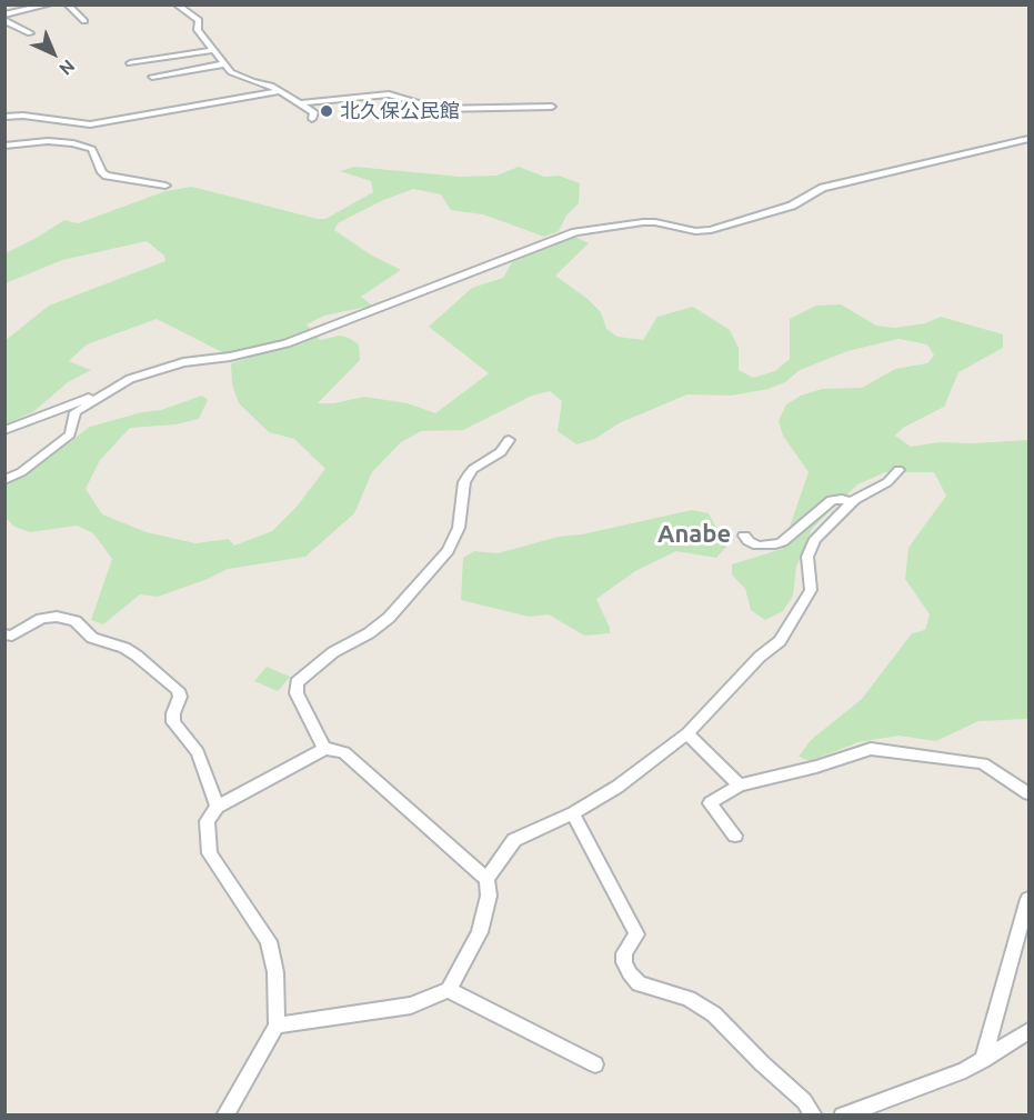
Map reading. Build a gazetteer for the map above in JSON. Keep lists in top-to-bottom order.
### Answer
{
  "districts": ["Anabe"],
  "places": ["北久保公民館"],
  "north": "bottom right"
}
